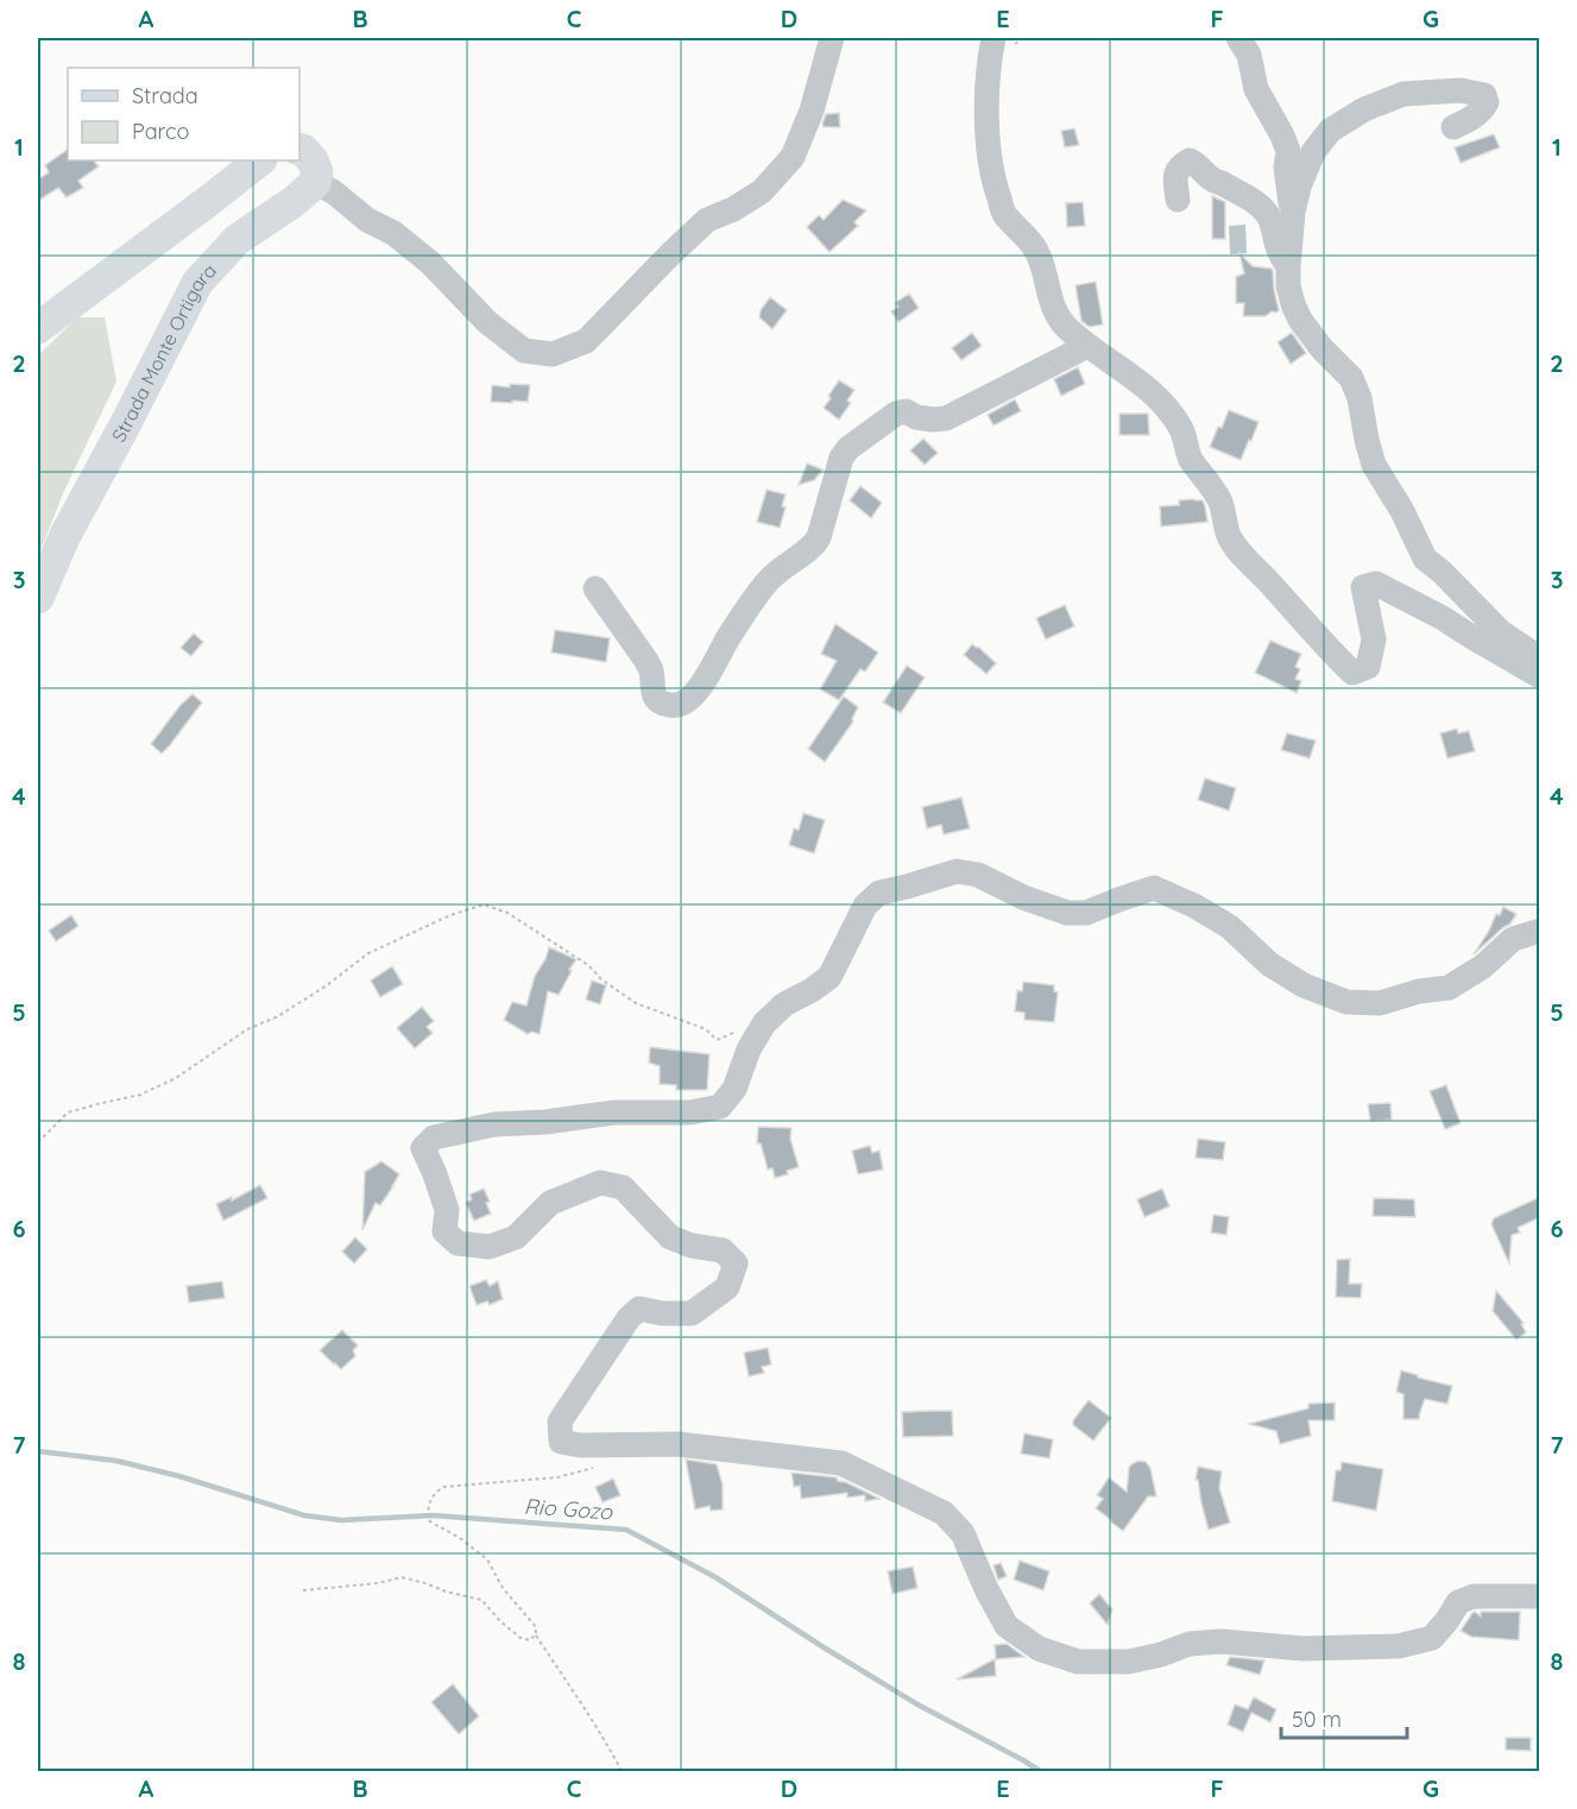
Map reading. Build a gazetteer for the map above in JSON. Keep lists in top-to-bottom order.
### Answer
{
  "streets": {
    "main road": ["Strada Monte Ortigara"]
  },
  "water": ["Rio Gozo"],
  "legend": ["Strada", "Parco"],
  "scale_bar": "50 m",
  "grid": {
    "columns": [
      "A",
      "B",
      "C",
      "D",
      "E",
      "F",
      "G"
    ],
    "rows": [
      "1",
      "2",
      "3",
      "4",
      "5",
      "6",
      "7",
      "8"
    ]
  }
}
